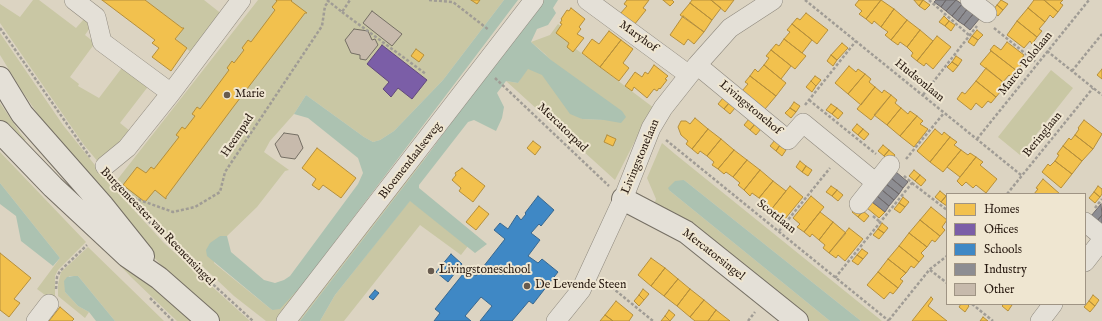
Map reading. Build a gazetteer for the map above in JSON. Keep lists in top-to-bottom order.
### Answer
{
  "streets": {
    "main road": ["Burgemeester van Reenensingel", "Mercatorsingel"],
    "street": [
      "Maryhof",
      "Livingstonehof",
      "Livingstonelaan",
      "Bloemendaalseweg"
    ],
    "path": [
      "Marco Pololaan",
      "Hudsonlaan",
      "Mercatorpad",
      "Beringlaan",
      "Heempad",
      "Scottlaan"
    ]
  },
  "crossings": [
    ["Maryhof", "Livingstonehof"],
    ["Maryhof", "Livingstonelaan"],
    ["Marco Pololaan", "Hudsonlaan"],
    ["Hudsonlaan", "Beringlaan"],
    ["Livingstonehof", "Livingstonelaan"],
    ["Mercatorpad", "Livingstonelaan"],
    ["Mercatorpad", "Mercatorsingel"],
    ["Heempad", "Burgemeester van Reenensingel"],
    ["Livingstonelaan", "Scottlaan"],
    ["Livingstonelaan", "Mercatorsingel"]
  ],
  "places": ["Marie", "Livingstoneschool", "De Levende Steen"],
  "legend": [
    "Homes",
    "Offices",
    "Schools",
    "Industry",
    "Other"
  ]
}
